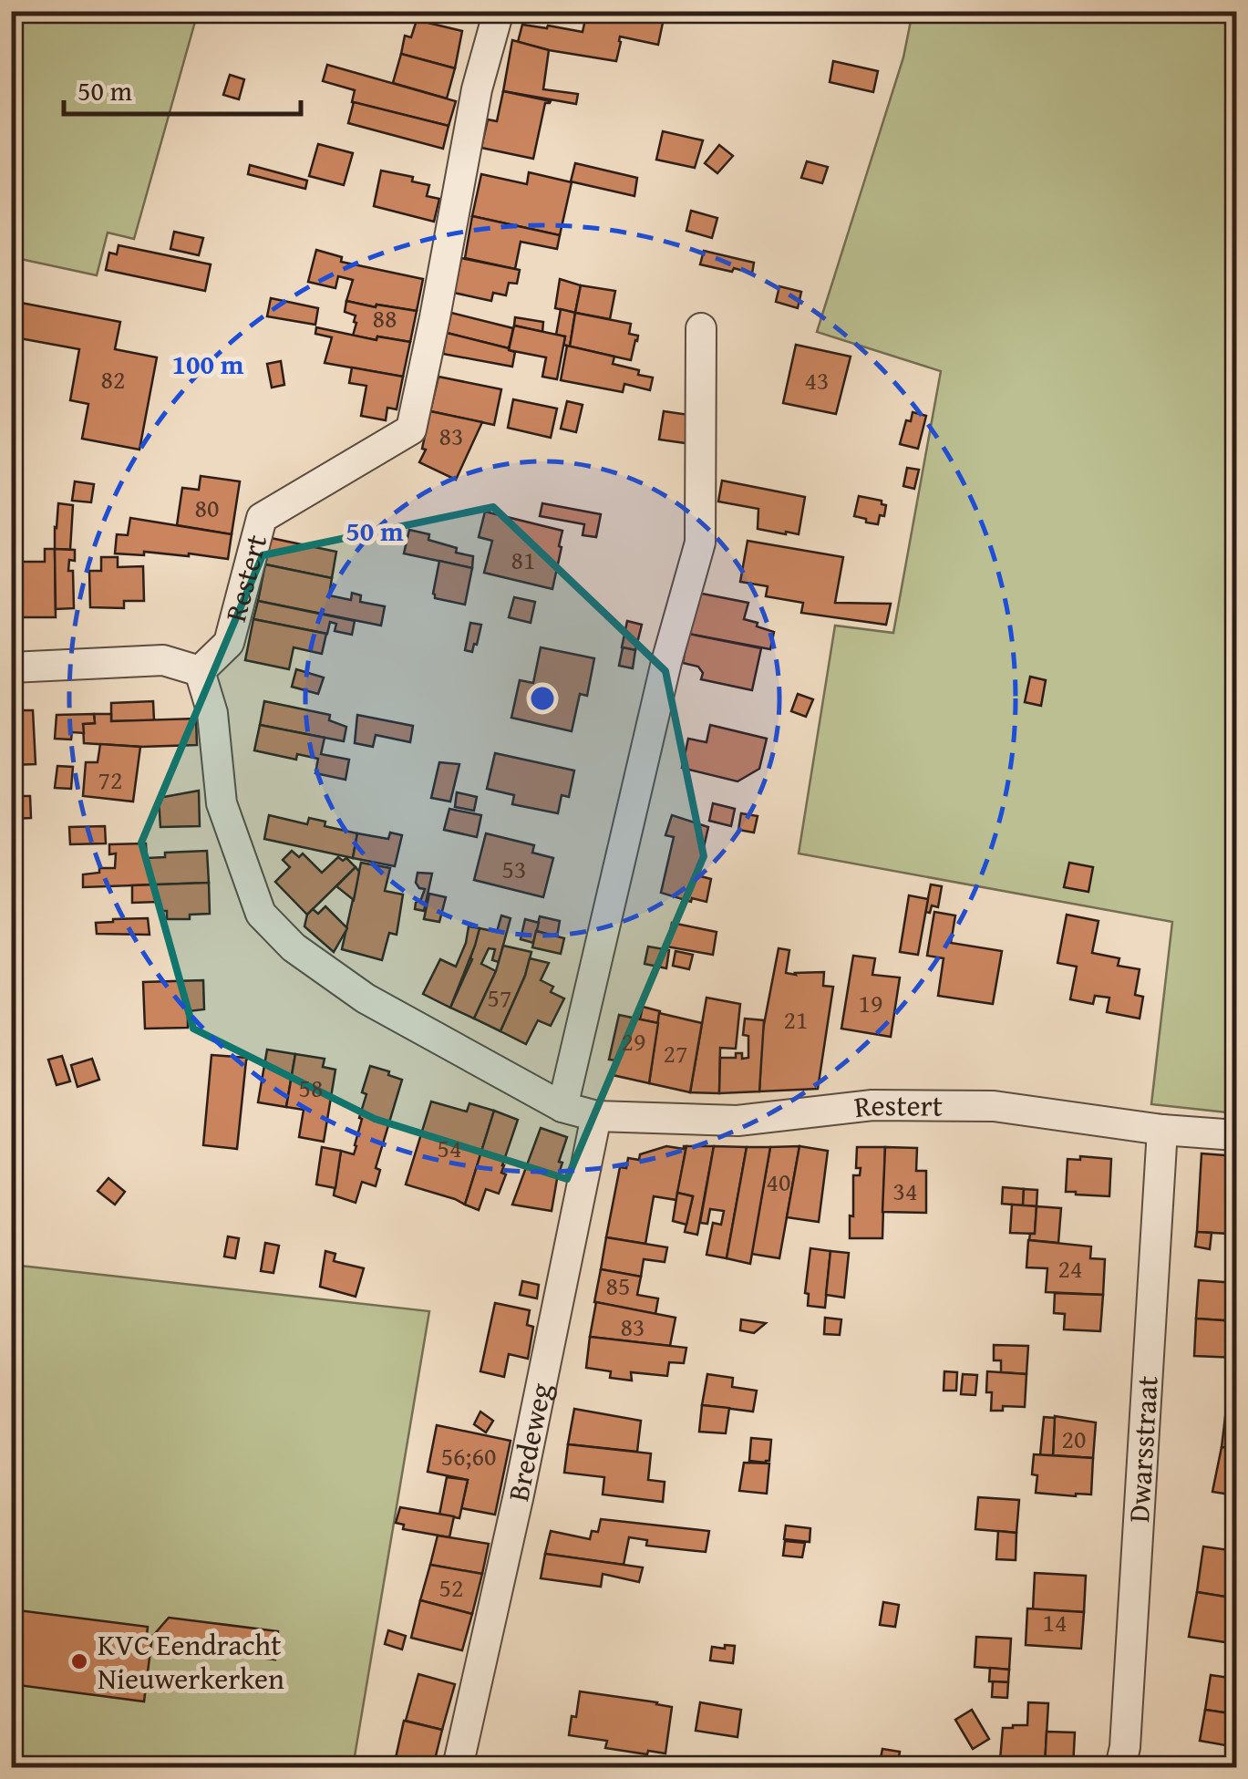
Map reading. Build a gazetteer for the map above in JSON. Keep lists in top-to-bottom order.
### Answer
{
  "streets": {
    "street": ["Restert", "Bredeweg", "Dwarsstraat"]
  },
  "crossings": [
    ["Restert", "Bredeweg"],
    ["Restert", "Dwarsstraat"]
  ],
  "places": ["KVC Eendracht Nieuwerkerken"],
  "house_numbers": [
    "88",
    "82",
    "43",
    "83",
    "80",
    "81",
    "72",
    "53",
    "57",
    "19",
    "21",
    "29",
    "27",
    "58",
    "54",
    "40",
    "34",
    "24",
    "85",
    "83",
    "20",
    "56;60",
    "52",
    "14"
  ],
  "scale_bar": "50 m",
  "rings": ["100 m", "50 m"]
}
